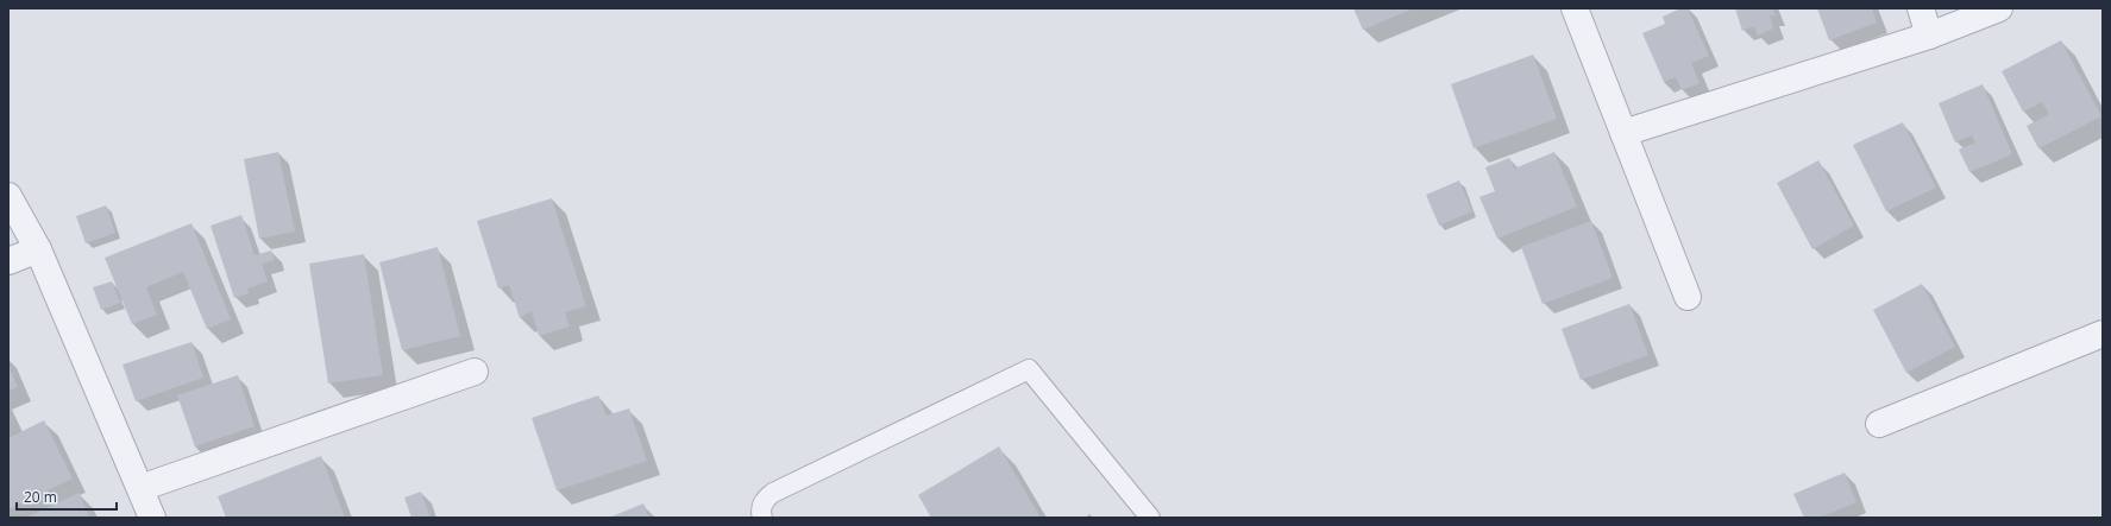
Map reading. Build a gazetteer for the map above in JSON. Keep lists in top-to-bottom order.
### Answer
{
  "scale_bar": "20 m"
}
